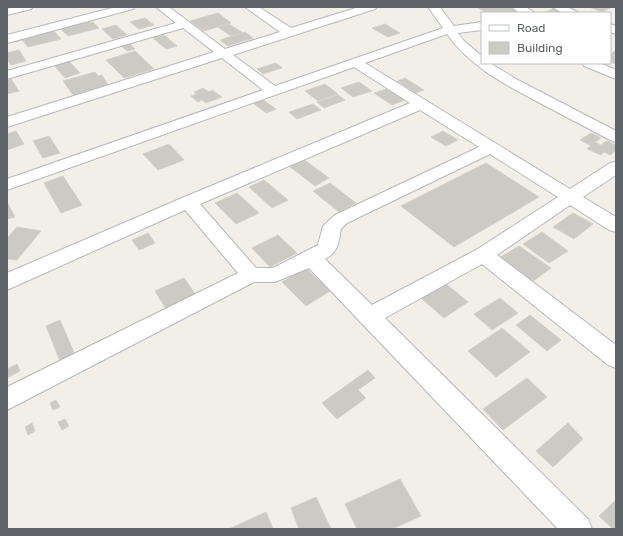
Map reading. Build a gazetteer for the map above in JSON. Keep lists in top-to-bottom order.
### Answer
{
  "legend": ["Road", "Building"]
}
